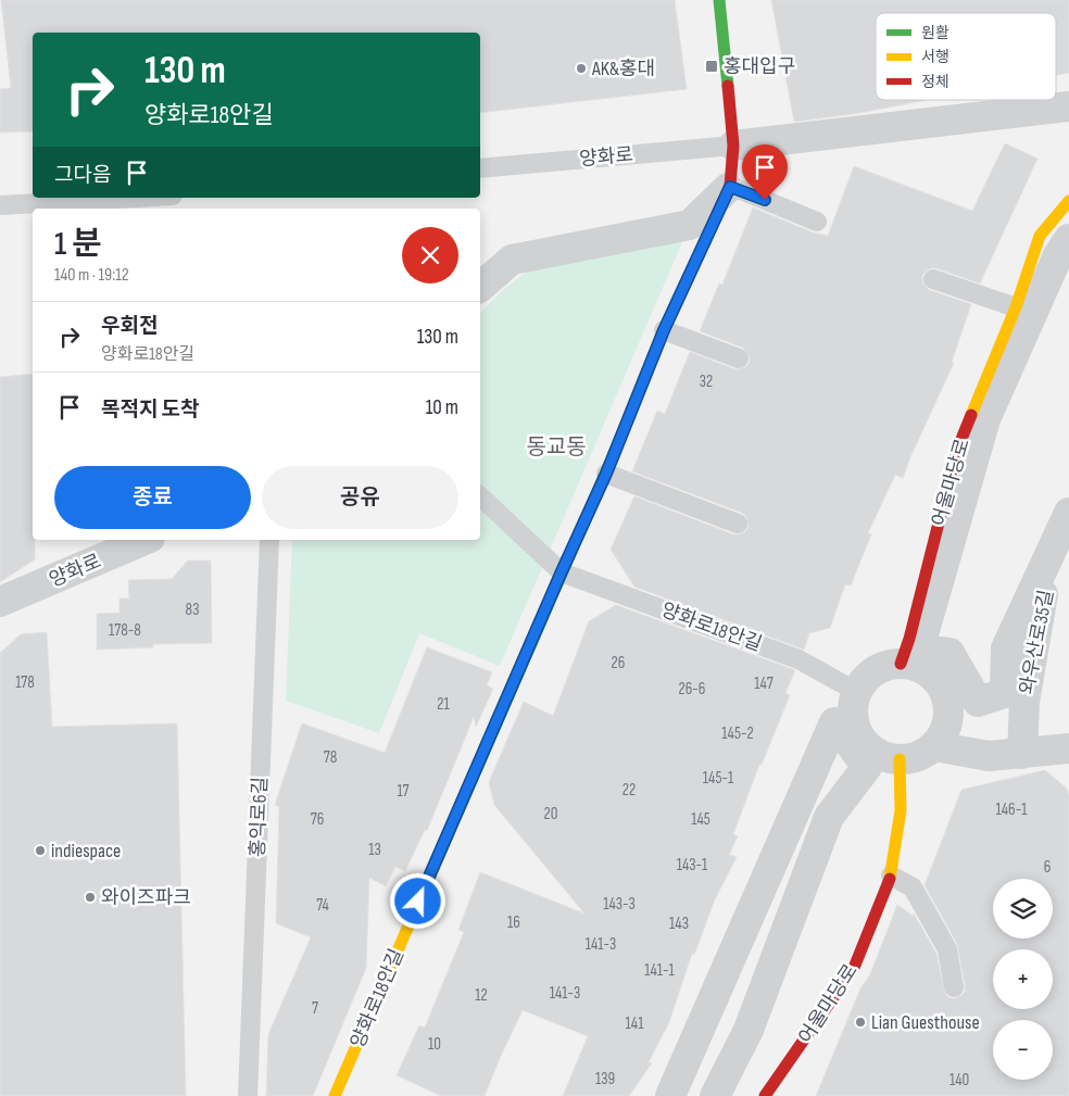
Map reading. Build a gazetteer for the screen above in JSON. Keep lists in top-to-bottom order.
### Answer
{
  "streets": {
    "street": [
      "양화로",
      "어울마당로",
      "양화로18안길",
      "와우산로35길"
    ],
    "lane": ["홍익로6길"]
  },
  "crossings": [
    ["어울마당로", "양화로18안길"]
  ],
  "districts": ["동교동"],
  "places": {
    "transit": ["홍대입구"],
    "other": [
      "AK&홍대",
      "indiespace",
      "와이즈파크",
      "Lian Guesthouse"
    ]
  },
  "house_numbers": [
    "32",
    "83",
    "178-8",
    "26",
    "178",
    "147",
    "26-6",
    "21",
    "145-2",
    "78",
    "145-1",
    "22",
    "17",
    "146-1",
    "20",
    "76",
    "145",
    "13",
    "143-1",
    "6",
    "143-3",
    "74",
    "16",
    "143",
    "141-3",
    "141-1",
    "141-3",
    "12",
    "7",
    "141",
    "10",
    "139",
    "140"
  ],
  "legend": ["원활", "서행", "정체"],
  "page": {
    "turn": ["130 m", "양화로18안길"],
    "then": "그다음",
    "heading": ["1 분", "140 m · 19:12"],
    "list": [
      {
        "name": "우회전",
        "note": "양화로18안길",
        "value": "130 m"
      },
      {
        "name": "목적지 도착",
        "value": "10 m"
      }
    ],
    "buttons": ["종료", "공유"],
    "map_buttons": ["+", "−"]
  }
}
